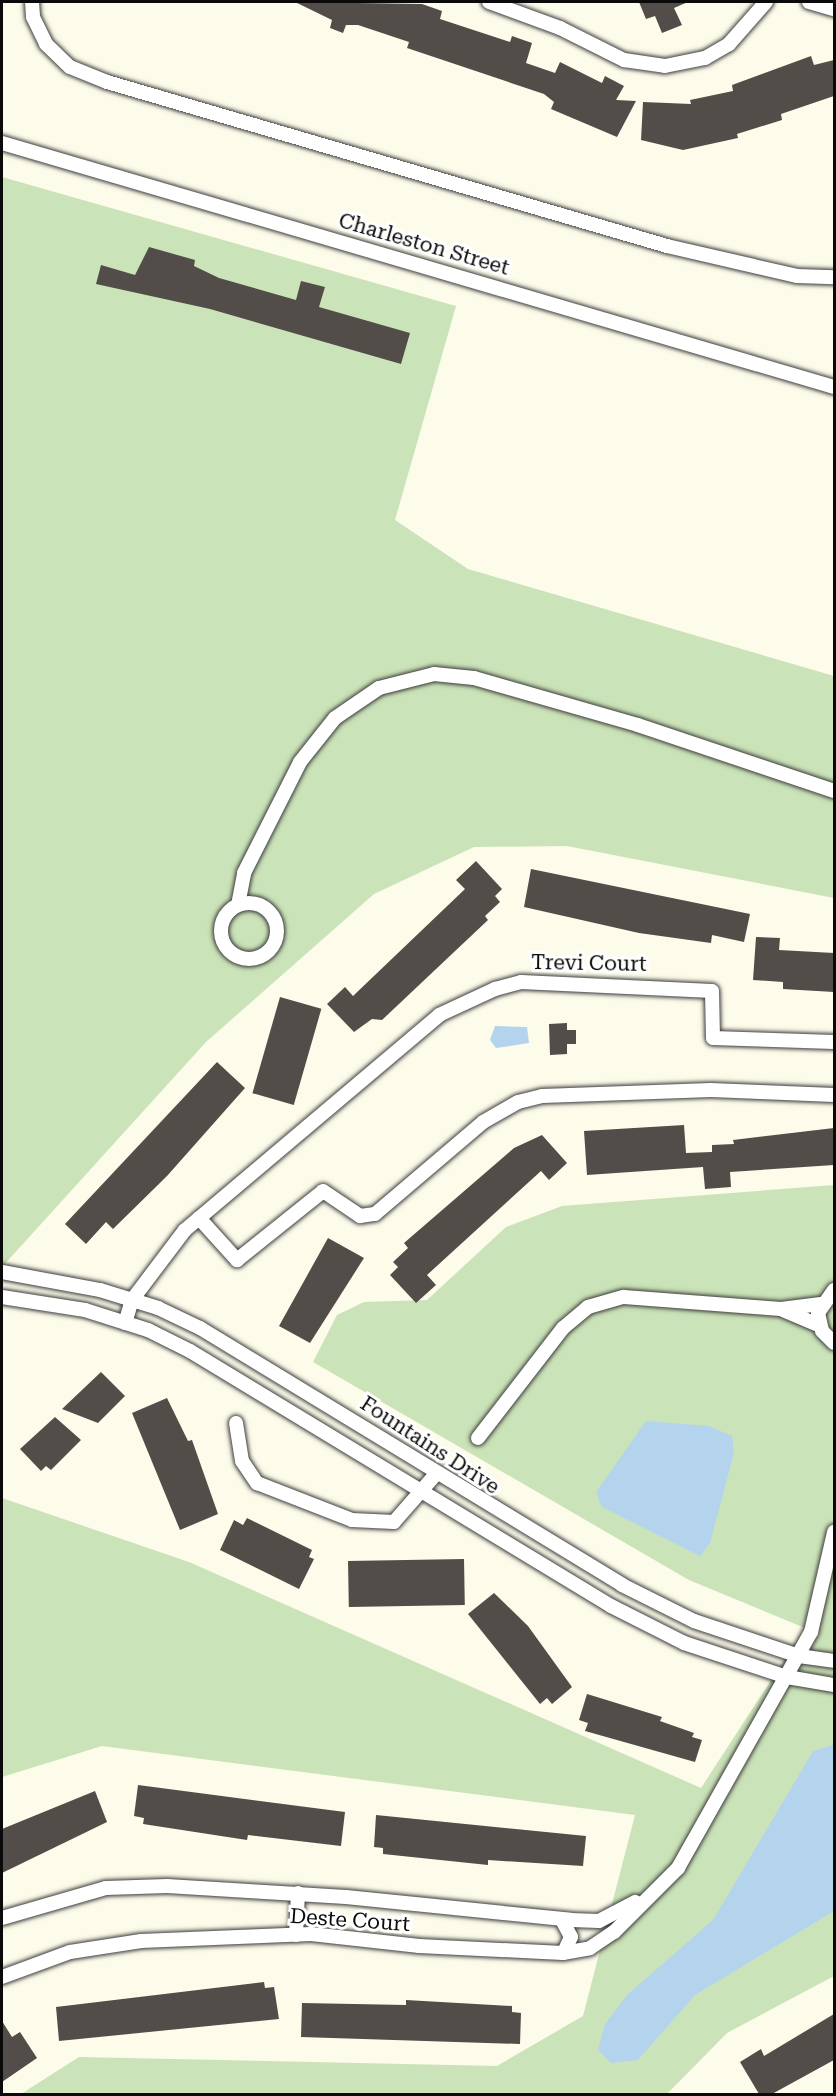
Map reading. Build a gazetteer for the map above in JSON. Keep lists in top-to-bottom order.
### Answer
{
  "streets": {
    "street": [
      "Charleston Street",
      "Trevi Court",
      "Fountains Drive",
      "Deste Court"
    ]
  },
  "crossings": [
    ["Trevi Court", "Fountains Drive"],
    ["Fountains Drive", "Deste Court"]
  ]
}
